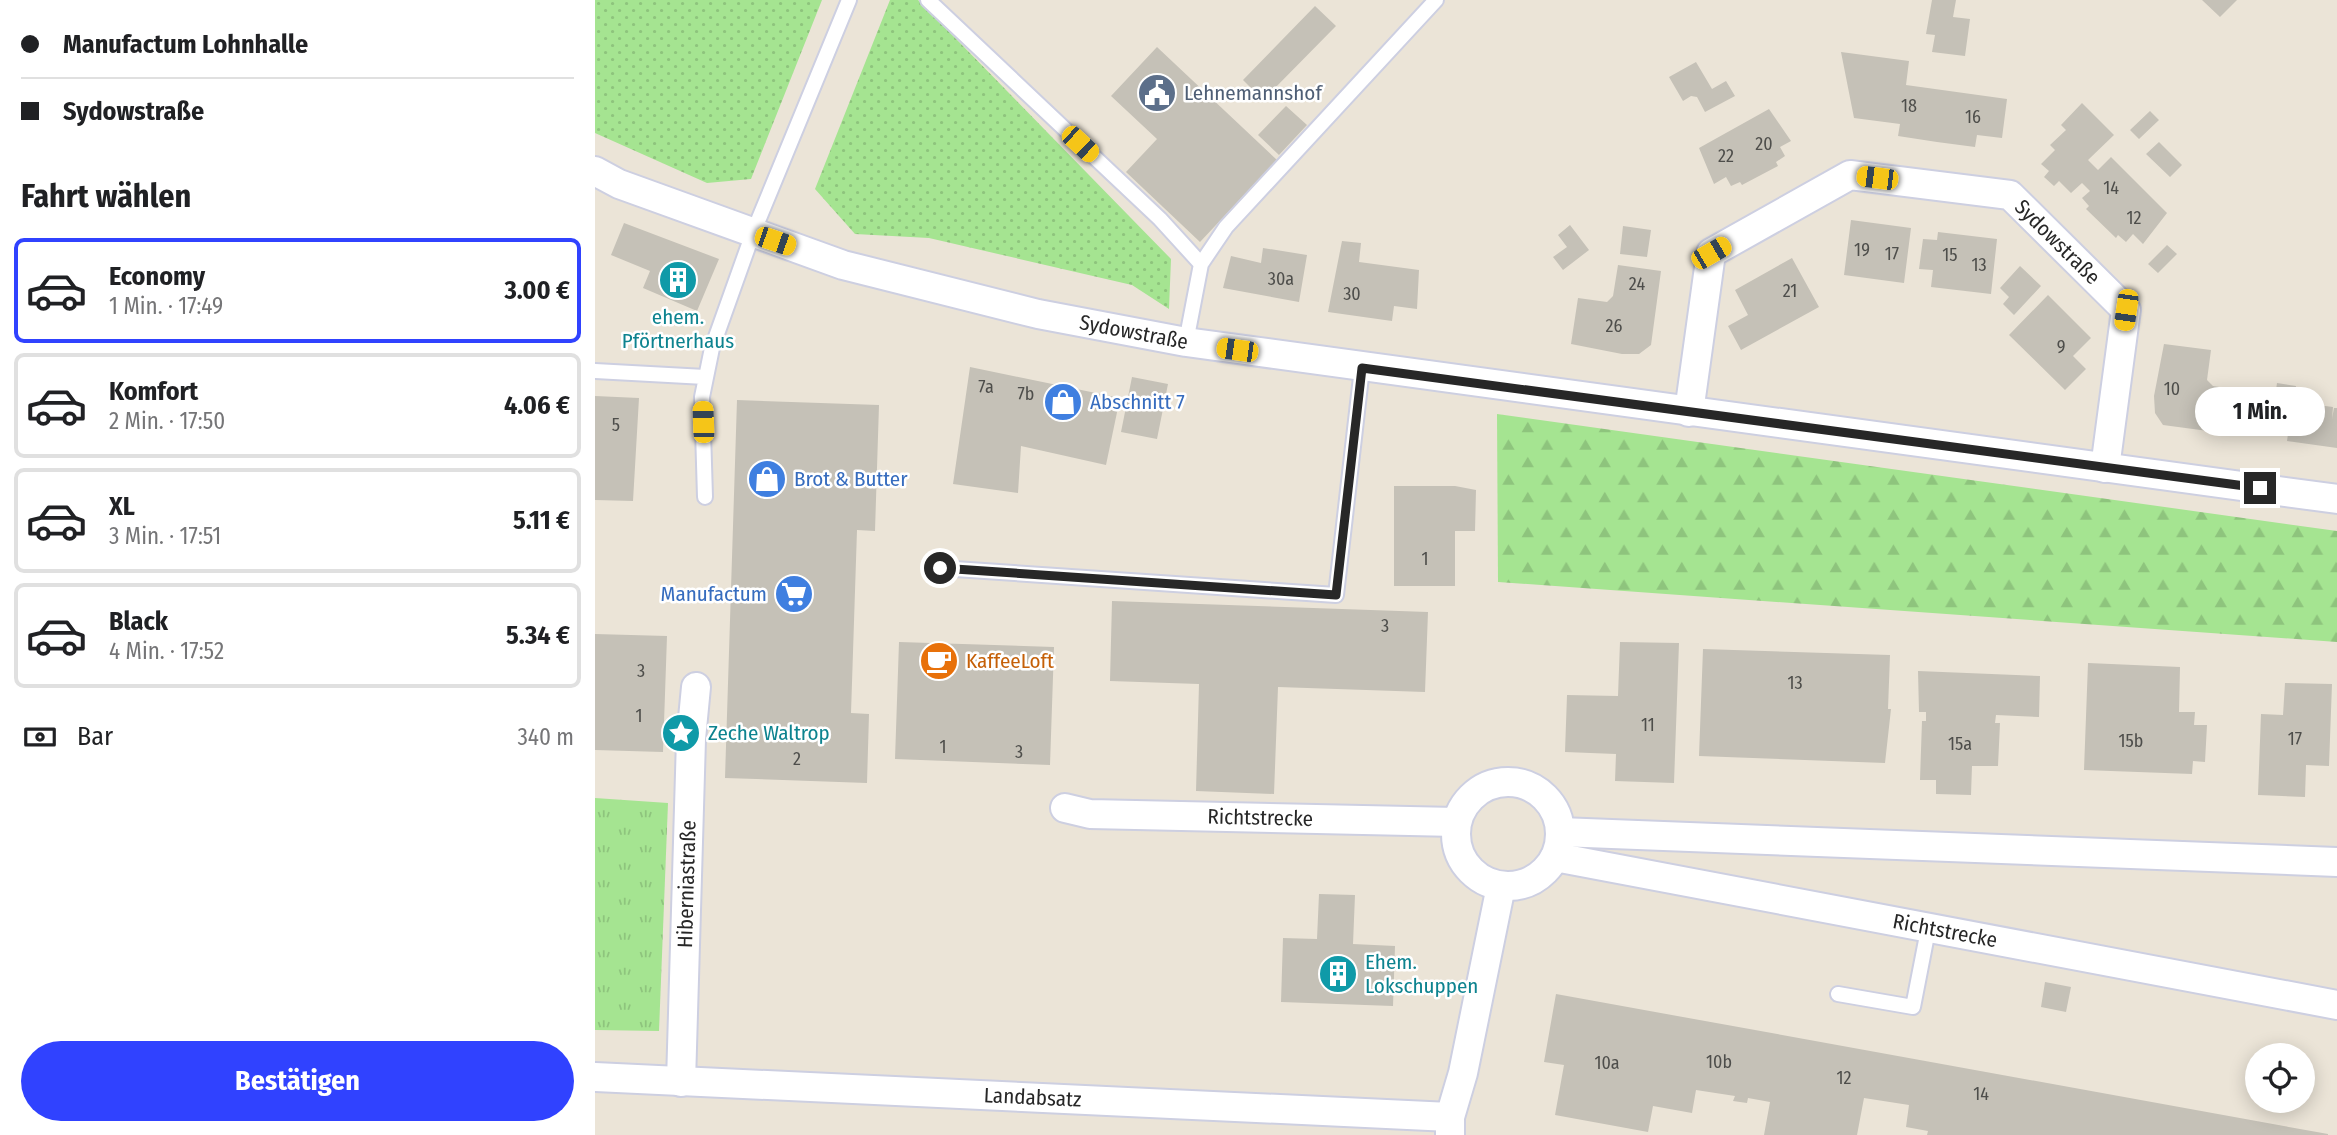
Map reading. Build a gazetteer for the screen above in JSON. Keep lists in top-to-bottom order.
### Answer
{
  "streets": {
    "street": [
      "Sydowstraße",
      "Richtstrecke",
      "Hiberniastraße",
      "Landabsatz"
    ]
  },
  "crossings": [
    ["Hiberniastraße", "Landabsatz"]
  ],
  "places": {
    "public building": ["Lehnemannshof"],
    "building": ["ehem. Pförtnerhaus", "Ehem. Lokschuppen"],
    "shop": ["Abschnitt 7", "Brot & Butter"],
    "supermarket": ["Manufactum"],
    "cafe": ["KaffeeLoft"],
    "place": ["Zeche Waltrop"]
  },
  "house_numbers": [
    "18",
    "16",
    "20",
    "22",
    "14",
    "12",
    "19",
    "17",
    "15",
    "13",
    "30a",
    "24",
    "21",
    "30",
    "26",
    "9",
    "7a",
    "10",
    "7b",
    "5",
    "1",
    "3",
    "3",
    "13",
    "1",
    "11",
    "17",
    "15b",
    "15a",
    "1",
    "3",
    "2",
    "10b",
    "10a",
    "12",
    "14"
  ],
  "page": {
    "banner": ["Manufactum Lohnhalle", "Sydowstraße"],
    "heading": "Fahrt wählen",
    "list": [
      {
        "name": "Economy",
        "note": "1 Min. · 17:49",
        "value": "3.00 €"
      },
      {
        "name": "Komfort",
        "note": "2 Min. · 17:50",
        "value": "4.06 €"
      },
      {
        "name": "XL",
        "note": "3 Min. · 17:51",
        "value": "5.11 €"
      },
      {
        "name": "Black",
        "note": "4 Min. · 17:52",
        "value": "5.34 €"
      }
    ],
    "bubble": "1 Min.",
    "pay": ["Bar", "340 m"],
    "buttons": "Bestätigen"
  }
}
